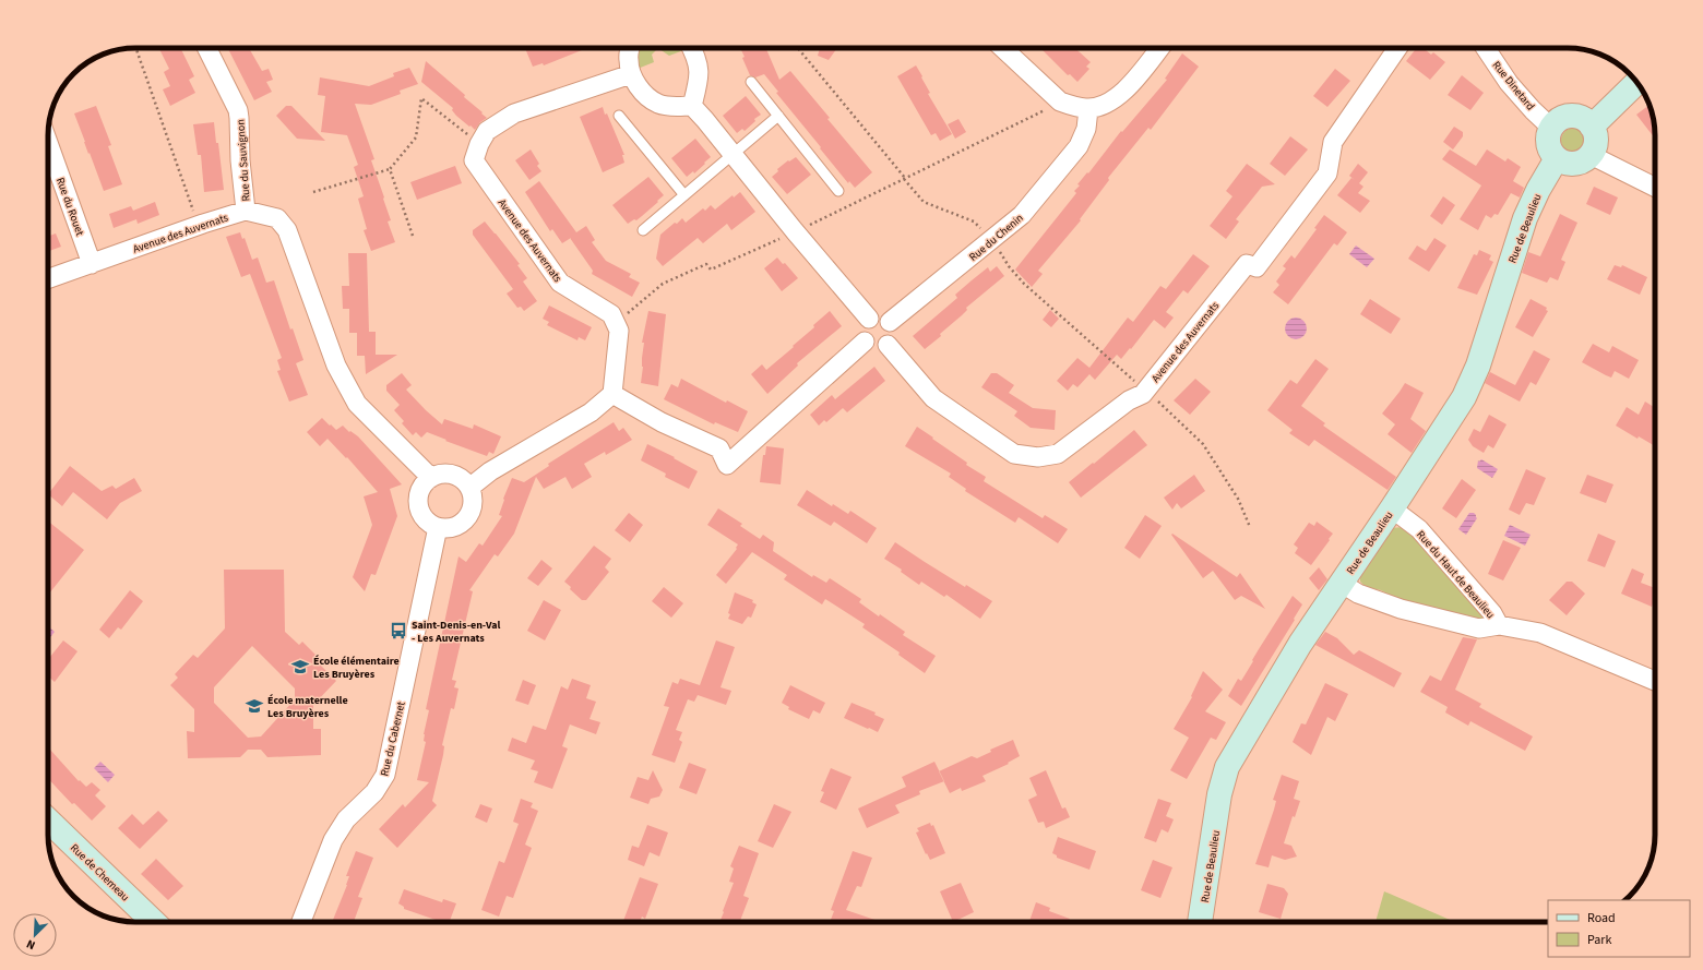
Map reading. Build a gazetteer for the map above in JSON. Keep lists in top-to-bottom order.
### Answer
{
  "streets": {
    "street": [
      "Rue Dinetard",
      "Rue du Sauvignon",
      "Rue du Rouet",
      "Rue de Beaulieu",
      "Avenue des Auvernats",
      "Rue du Chenin",
      "Rue du Haut de Beaulieu",
      "Rue du Cabernet",
      "Rue de Chemeau"
    ]
  },
  "crossings": [
    ["Rue Dinetard", "Rue de Beaulieu"],
    ["Rue du Sauvignon", "Avenue des Auvernats"],
    ["Rue du Rouet", "Avenue des Auvernats"],
    ["Rue de Beaulieu", "Rue du Haut de Beaulieu"],
    ["Avenue des Auvernats", "Rue du Chenin"]
  ],
  "places": {
    "bus stop": ["Saint-Denis-en-Val - Les Auvernats"],
    "school or university": ["École élémentaire Les Bruyères", "École maternelle Les Bruyères"]
  },
  "legend": ["Road", "Park"],
  "north": "bottom left"
}
